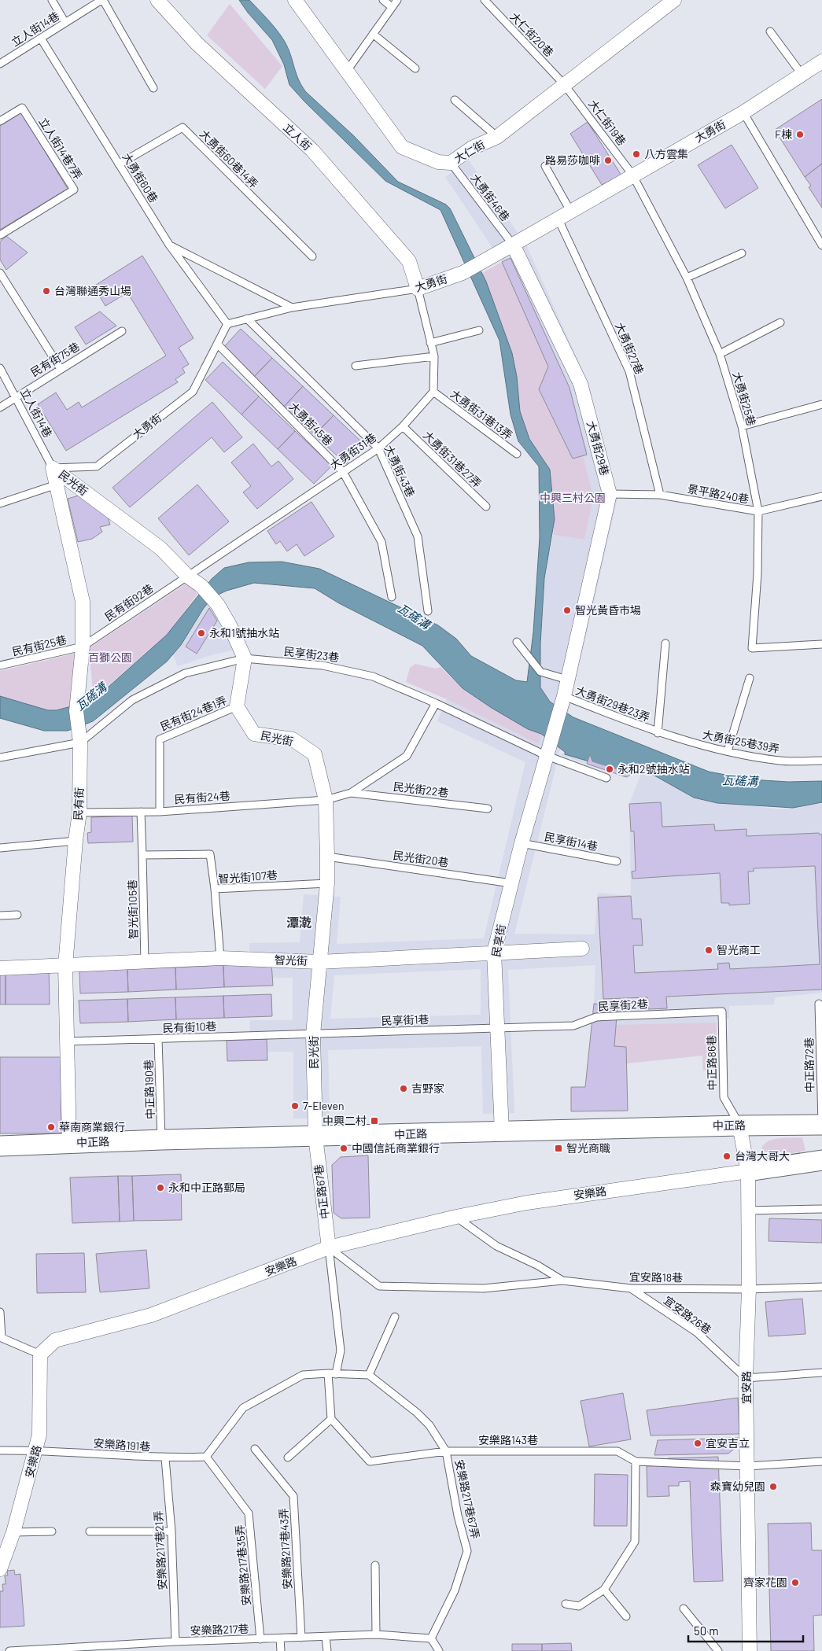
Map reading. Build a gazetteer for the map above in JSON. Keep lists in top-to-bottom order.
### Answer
{
  "streets": {
    "street": [
      "大勇街",
      "立人街",
      "大仁街",
      "大勇街29巷",
      "民光街",
      "民有街",
      "民享街",
      "智光街",
      "中正路",
      "中正路67巷",
      "安樂路",
      "宜安路"
    ],
    "lane": [
      "立人街14巷",
      "大仁街20巷",
      "大仁街19巷",
      "立人街14巷7弄",
      "大勇街60巷14弄",
      "大勇街60巷",
      "大勇街46巷",
      "大勇街27巷",
      "民有街75巷",
      "大勇街25巷",
      "大勇街31巷13弄",
      "大勇街45巷",
      "大勇街31巷",
      "大勇街31巷27弄",
      "大勇街43巷",
      "景平路240巷",
      "民有街92巷",
      "民有街25巷",
      "民享街23巷",
      "大勇街29巷23弄",
      "民有街24巷1弄",
      "大勇街25巷39弄",
      "民光街22巷",
      "民有街24巷",
      "民享街14巷",
      "民光街20巷",
      "智光街107巷",
      "智光街105巷",
      "民享街2巷",
      "民享街1巷",
      "民有街10巷",
      "中正路86巷",
      "中正路72巷",
      "中正路190巷",
      "宜安路18巷",
      "宜安路26巷",
      "安樂路143巷",
      "安樂路191巷",
      "安樂路217巷67弄",
      "安樂路217巷43弄",
      "安樂路217巷21弄",
      "安樂路217巷35弄",
      "安樂路217巷"
    ]
  },
  "crossings": [
    ["立人街14巷", "大勇街"],
    ["立人街14巷", "大勇街60巷"],
    ["立人街14巷", "民有街75巷"],
    ["立人街14巷", "民光街"],
    ["立人街14巷", "民有街"],
    ["大仁街20巷", "大仁街19巷"],
    ["大仁街20巷", "大仁街"],
    ["大仁街19巷", "大勇街"],
    ["大仁街19巷", "大仁街"],
    ["大仁街19巷", "大勇街25巷"],
    ["大勇街", "立人街"],
    ["大勇街", "大勇街60巷"],
    ["大勇街", "大勇街46巷"],
    ["大勇街", "大勇街27巷"],
    ["大勇街", "大勇街25巷"],
    ["大勇街", "大勇街45巷"],
    ["大勇街", "大勇街29巷"],
    ["大勇街", "大勇街43巷"],
    ["大勇街", "民光街"],
    ["大勇街", "民有街"],
    ["大仁街", "大勇街46巷"],
    ["大勇街60巷14弄", "大勇街60巷"],
    ["大勇街46巷", "大勇街29巷"],
    ["大勇街27巷", "景平路240巷"],
    ["大勇街25巷", "景平路240巷"],
    ["大勇街31巷13弄", "大勇街31巷"],
    ["大勇街45巷", "大勇街31巷"],
    ["大勇街29巷", "景平路240巷"],
    ["大勇街29巷", "民享街23巷"],
    ["大勇街29巷", "大勇街29巷23弄"],
    ["大勇街29巷", "民享街"],
    ["大勇街31巷", "大勇街31巷27弄"],
    ["大勇街31巷", "大勇街43巷"],
    ["大勇街31巷", "民光街"],
    ["大勇街31巷", "民有街92巷"],
    ["民光街", "民有街92巷"],
    ["民光街", "民享街23巷"],
    ["民光街", "民有街24巷1弄"],
    ["民光街", "民有街24巷"],
    ["民光街", "民有街"],
    ["民光街", "民光街20巷"],
    ["民光街", "智光街107巷"],
    ["民光街", "智光街"],
    ["民光街", "民享街1巷"],
    ["民光街", "民有街10巷"],
    ["民光街", "中正路"],
    ["民光街", "中正路67巷"],
    ["民有街92巷", "民有街25巷"],
    ["民有街92巷", "民有街"],
    ["民有街25巷", "民有街"],
    ["民享街23巷", "民有街"],
    ["民享街23巷", "民享街"],
    ["大勇街29巷23弄", "大勇街25巷39弄"],
    ["民有街24巷1弄", "民有街24巷"],
    ["民光街22巷", "民有街24巷"],
    ["民有街24巷", "民有街"],
    ["民有街24巷", "智光街105巷"],
    ["民有街", "智光街"],
    ["民有街", "民有街10巷"],
    ["民有街", "中正路"],
    ["民享街14巷", "民享街"],
    ["民光街20巷", "民享街"],
    ["智光街107巷", "智光街"],
    ["智光街105巷", "智光街"],
    ["民享街", "智光街"],
    ["民享街", "民享街2巷"],
    ["民享街", "民享街1巷"],
    ["民享街", "中正路"],
    ["民享街2巷", "民享街1巷"],
    ["民享街2巷", "中正路86巷"],
    ["民享街1巷", "民有街10巷"],
    ["民有街10巷", "中正路190巷"],
    ["中正路86巷", "中正路"],
    ["中正路86巷", "宜安路"],
    ["中正路72巷", "中正路"],
    ["中正路190巷", "中正路"],
    ["中正路", "中正路67巷"],
    ["中正路", "宜安路"],
    ["中正路67巷", "安樂路"],
    ["安樂路", "宜安路"],
    ["安樂路", "安樂路191巷"],
    ["宜安路18巷", "宜安路26巷"],
    ["宜安路18巷", "宜安路"],
    ["宜安路26巷", "宜安路"],
    ["宜安路", "安樂路143巷"],
    ["安樂路143巷", "安樂路217巷67弄"],
    ["安樂路191巷", "安樂路217巷21弄"],
    ["安樂路191巷", "安樂路217巷35弄"],
    ["安樂路217巷67弄", "安樂路217巷"],
    ["安樂路217巷43弄", "安樂路217巷"],
    ["安樂路217巷21弄", "安樂路217巷"],
    ["安樂路217巷35弄", "安樂路217巷"]
  ],
  "districts": ["潭漧"],
  "water": ["瓦磘溝"],
  "parks": ["中興三村公園", "百獅公園"],
  "places": {
    "other": [
      "F棟",
      "八方雲集",
      "路易莎咖啡",
      "台灣聯通秀山場",
      "智光黃昏市場",
      "永和1號抽水站",
      "永和2號抽水站",
      "智光商工",
      "吉野家",
      "7-Eleven",
      "華南商業銀行",
      "中國信託商業銀行",
      "台灣大哥大",
      "永和中正路郵局",
      "宜安吉立",
      "森寶幼兒園",
      "齊家花園"
    ],
    "transit": ["中興二村", "智光商職"]
  },
  "scale_bar": "50 m"
}
